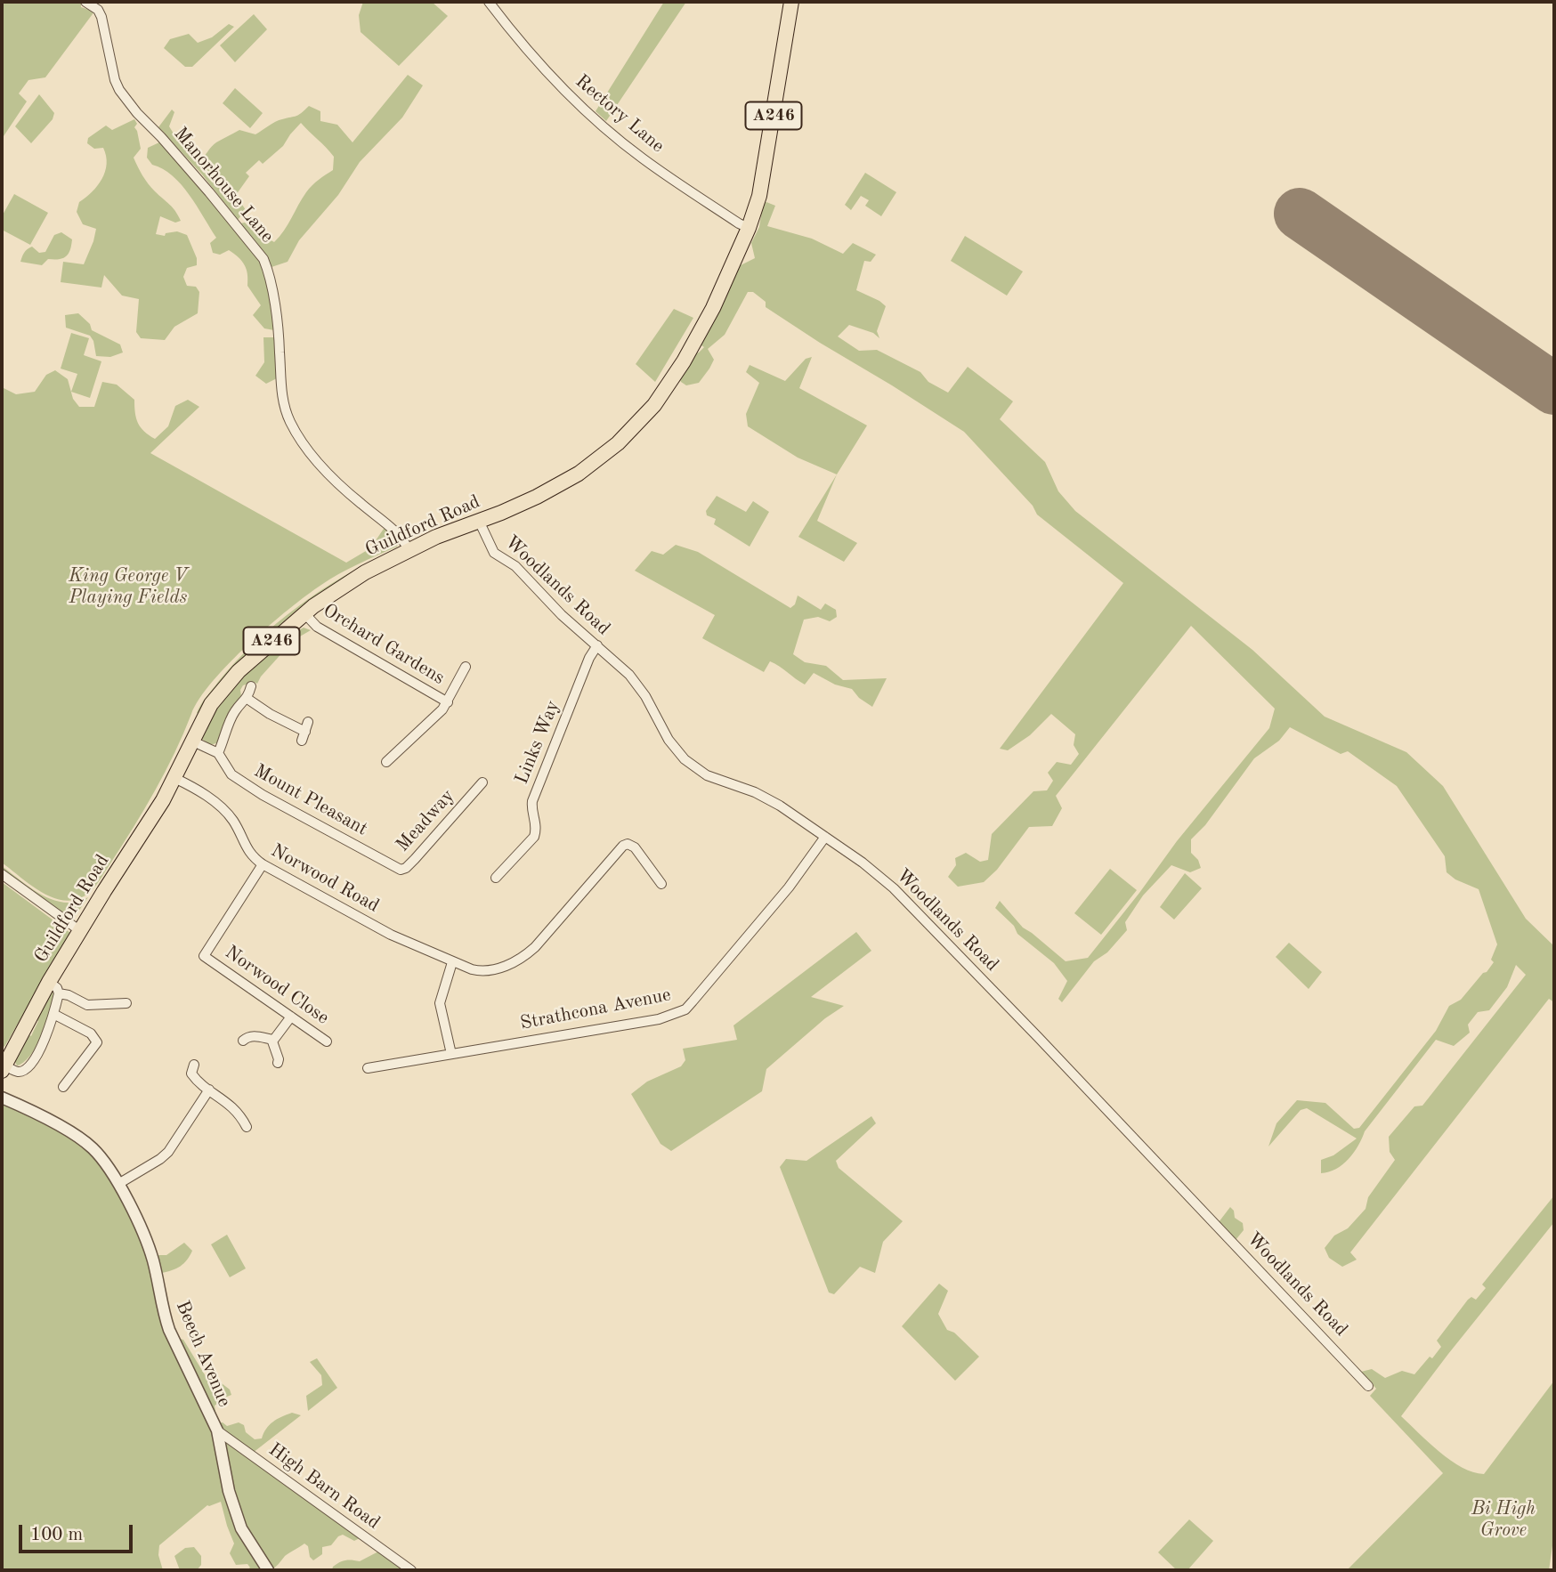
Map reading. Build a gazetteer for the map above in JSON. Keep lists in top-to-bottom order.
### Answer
{
  "streets": {
    "main road": ["A246", "Guildford Road"],
    "street": [
      "Rectory Lane",
      "Manorhouse Lane",
      "Woodlands Road",
      "Orchard Gardens",
      "Links Way",
      "Mount Pleasant",
      "Meadway",
      "Norwood Road",
      "Norwood Close",
      "Strathcona Avenue",
      "Beech Avenue",
      "High Barn Road"
    ]
  },
  "crossings": [
    ["Rectory Lane", "Guildford Road"],
    ["Manorhouse Lane", "Guildford Road"],
    ["Guildford Road", "Woodlands Road"],
    ["Guildford Road", "Orchard Gardens"],
    ["Guildford Road", "Mount Pleasant"],
    ["Guildford Road", "Norwood Road"],
    ["Woodlands Road", "Links Way"],
    ["Woodlands Road", "Strathcona Avenue"],
    ["Mount Pleasant", "Meadway"],
    ["Norwood Road", "Norwood Close"],
    ["Beech Avenue", "High Barn Road"]
  ],
  "parks": ["King George V Playing Fields", "Bi High Grove"],
  "scale_bar": "100 m"
}
